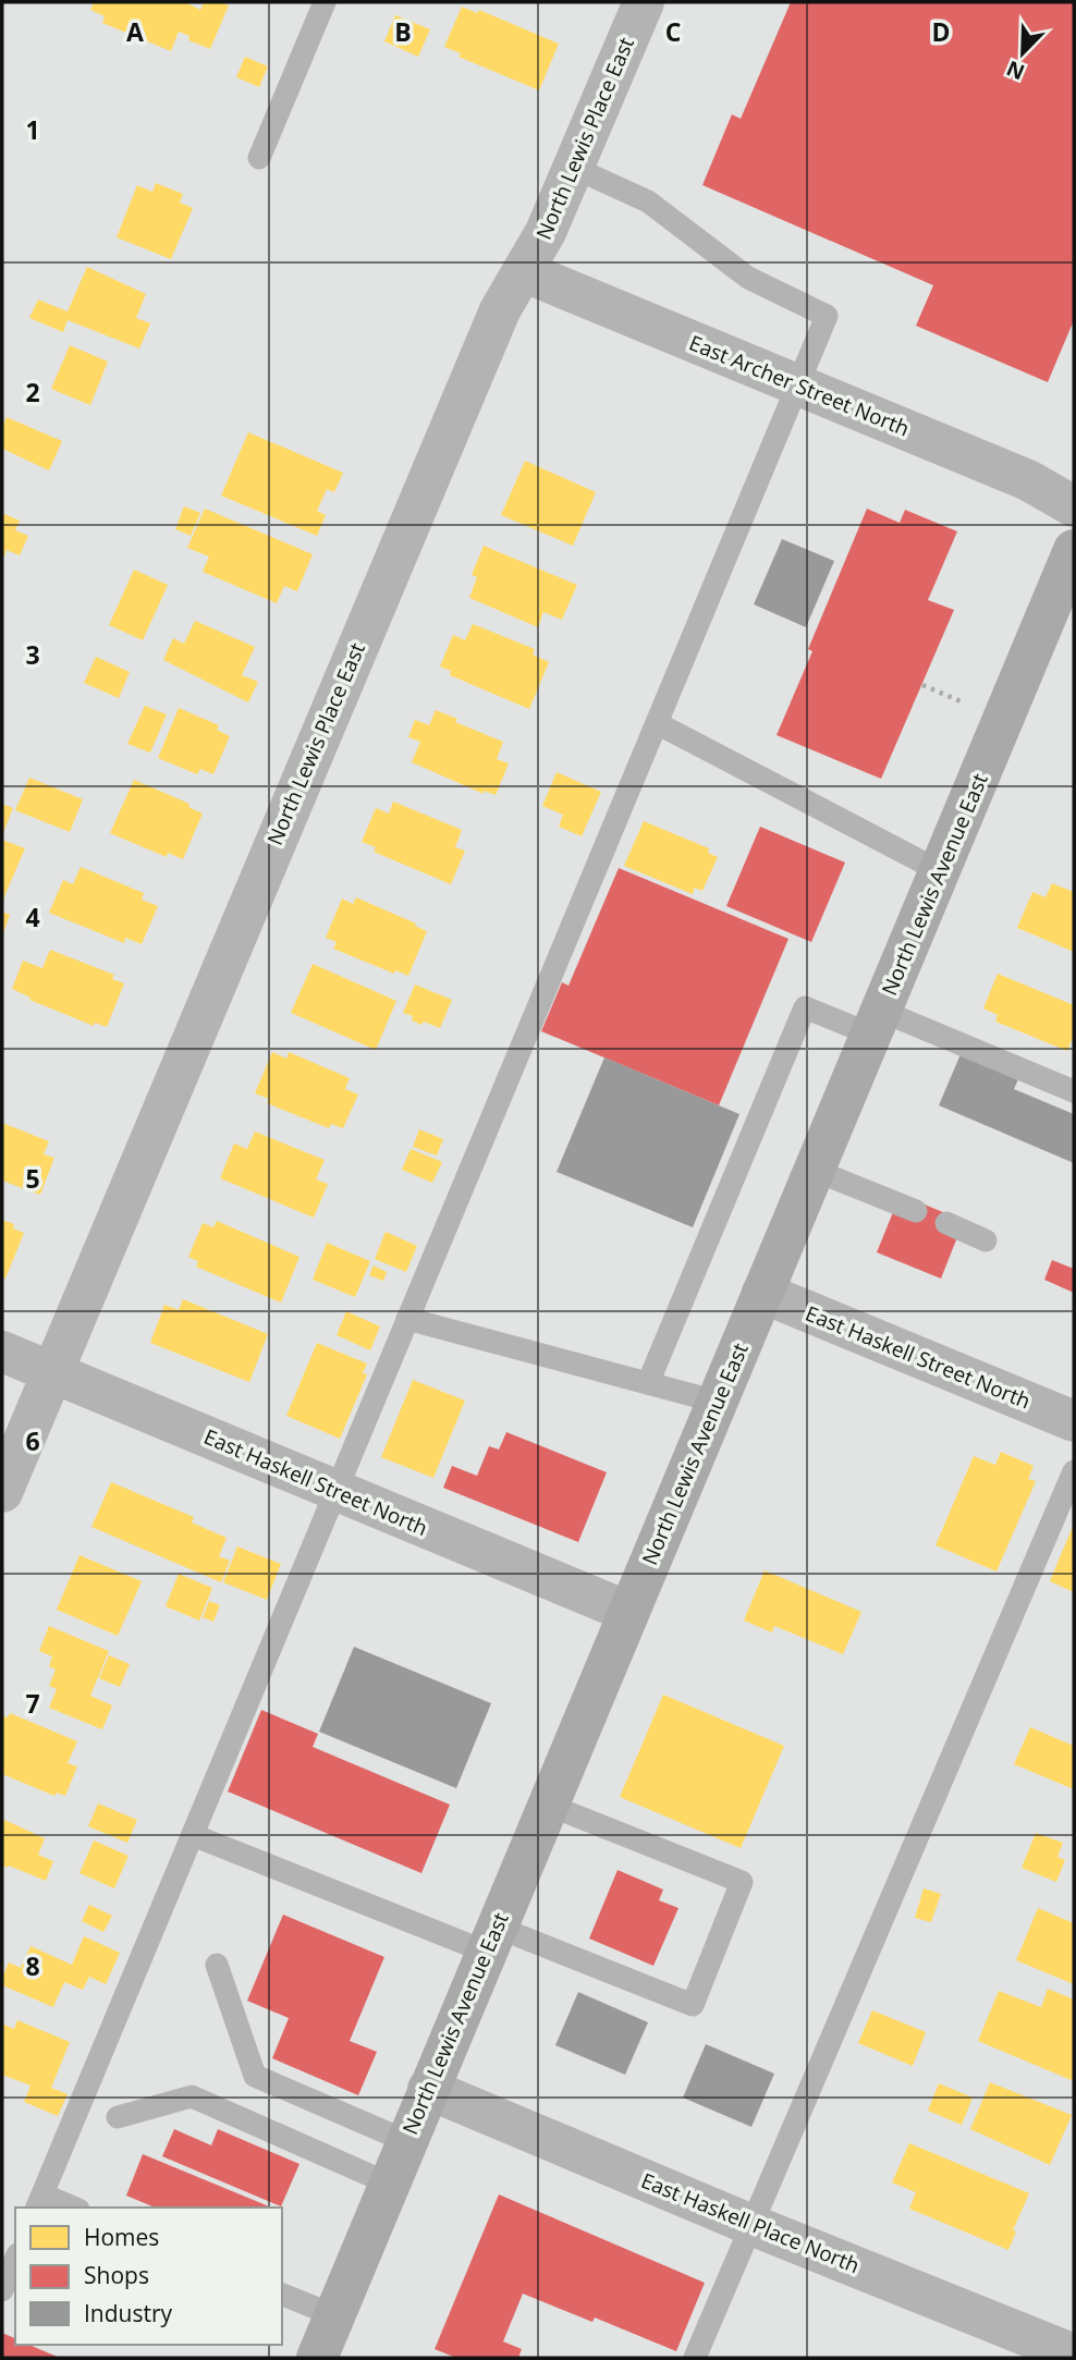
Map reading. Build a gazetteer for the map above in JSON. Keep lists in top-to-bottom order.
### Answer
{
  "streets": {
    "main road": ["North Lewis Avenue East"],
    "street": [
      "North Lewis Place East",
      "East Archer Street North",
      "East Haskell Street North",
      "East Haskell Place North"
    ]
  },
  "crossings": [
    ["North Lewis Place East", "East Archer Street North"],
    ["North Lewis Place East", "East Haskell Street North"],
    ["North Lewis Avenue East", "East Haskell Street North"],
    ["North Lewis Avenue East", "East Haskell Place North"]
  ],
  "legend": ["Homes", "Shops", "Industry"],
  "north": "bottom left",
  "grid": {
    "columns": [
      "A",
      "B",
      "C",
      "D"
    ],
    "rows": [
      "1",
      "2",
      "3",
      "4",
      "5",
      "6",
      "7",
      "8"
    ]
  }
}
